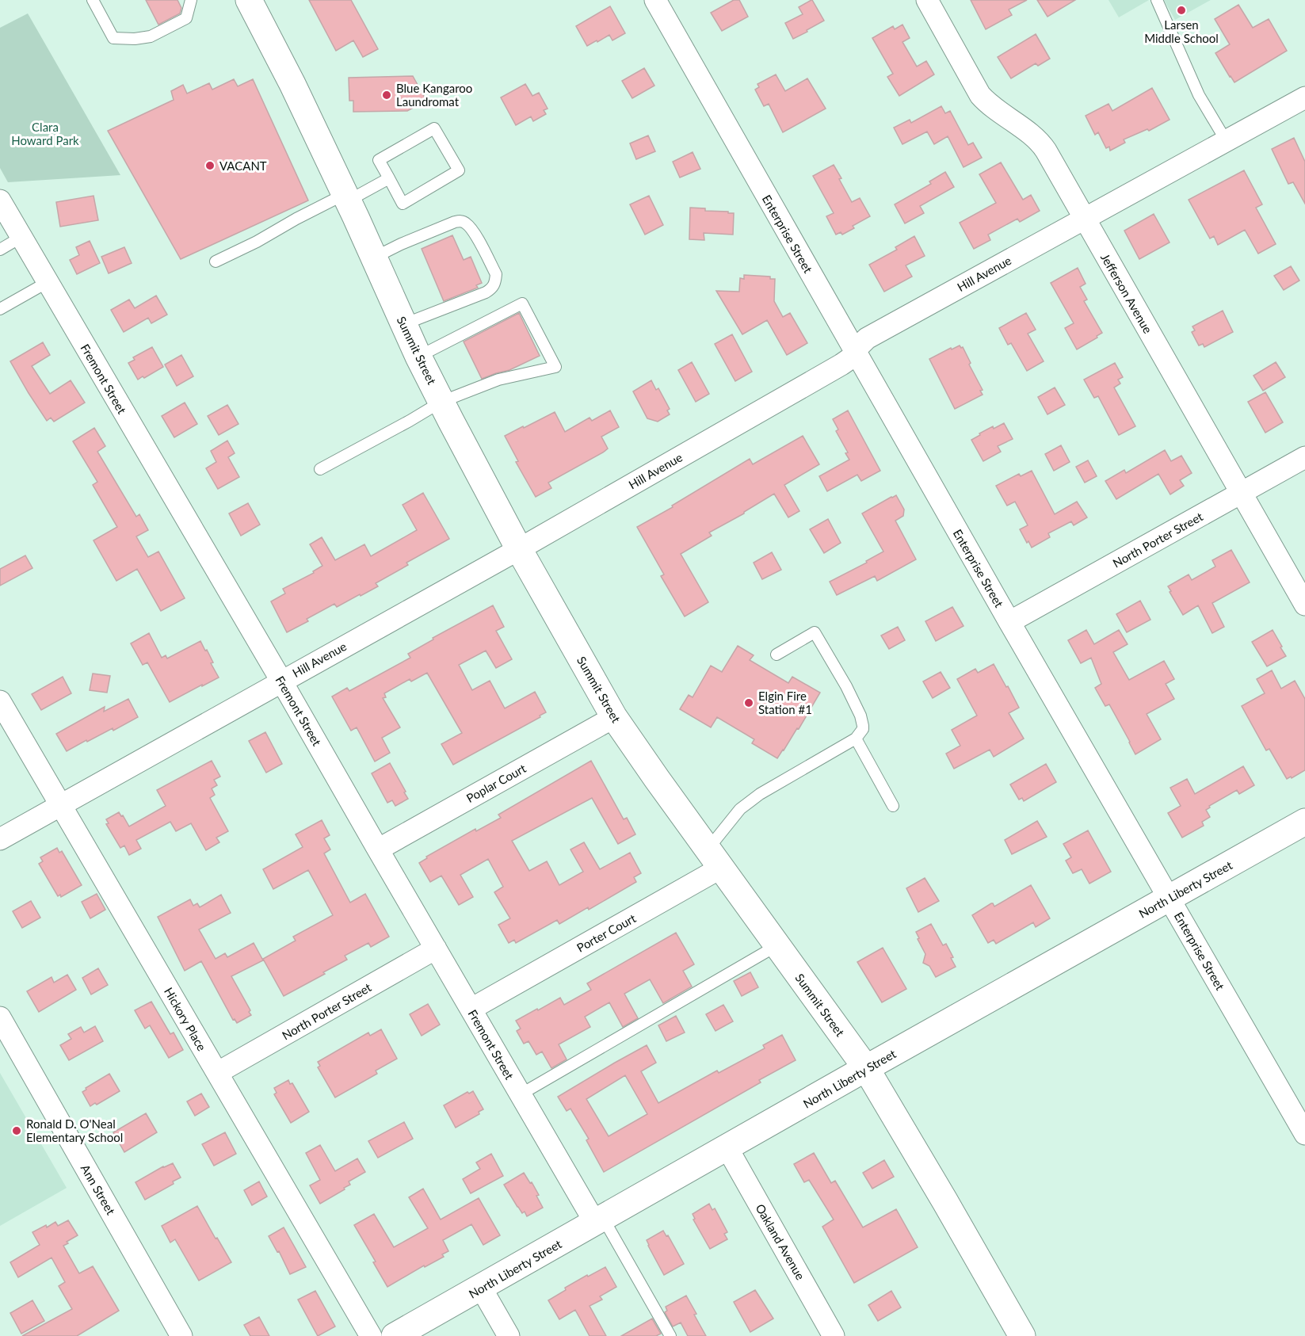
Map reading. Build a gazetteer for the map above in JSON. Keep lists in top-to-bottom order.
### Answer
{
  "streets": {
    "main road": ["Summit Street", "North Liberty Street"],
    "street": [
      "Enterprise Street",
      "Hill Avenue",
      "Jefferson Avenue",
      "Fremont Street",
      "North Porter Street",
      "Poplar Court",
      "Porter Court",
      "Hickory Place",
      "Ann Street",
      "Oakland Avenue"
    ]
  },
  "crossings": [
    ["Enterprise Street", "Hill Avenue"],
    ["Enterprise Street", "North Porter Street"],
    ["Enterprise Street", "North Liberty Street"],
    ["Hill Avenue", "Jefferson Avenue"],
    ["Hill Avenue", "Summit Street"],
    ["Hill Avenue", "Fremont Street"],
    ["Hill Avenue", "Hickory Place"],
    ["Jefferson Avenue", "North Porter Street"],
    ["Summit Street", "Poplar Court"],
    ["Summit Street", "North Liberty Street"],
    ["Summit Street", "Porter Court"],
    ["Fremont Street", "North Porter Street"],
    ["Fremont Street", "Poplar Court"],
    ["Fremont Street", "North Liberty Street"],
    ["Fremont Street", "Porter Court"],
    ["North Porter Street", "Hickory Place"],
    ["North Liberty Street", "Oakland Avenue"]
  ],
  "parks": ["Clara Howard Park"],
  "places": [
    "Larsen Middle School",
    "Blue Kangaroo Laundromat",
    "VACANT",
    "Elgin Fire Station #1",
    "Ronald D. O'Neal Elementary School"
  ]
}
